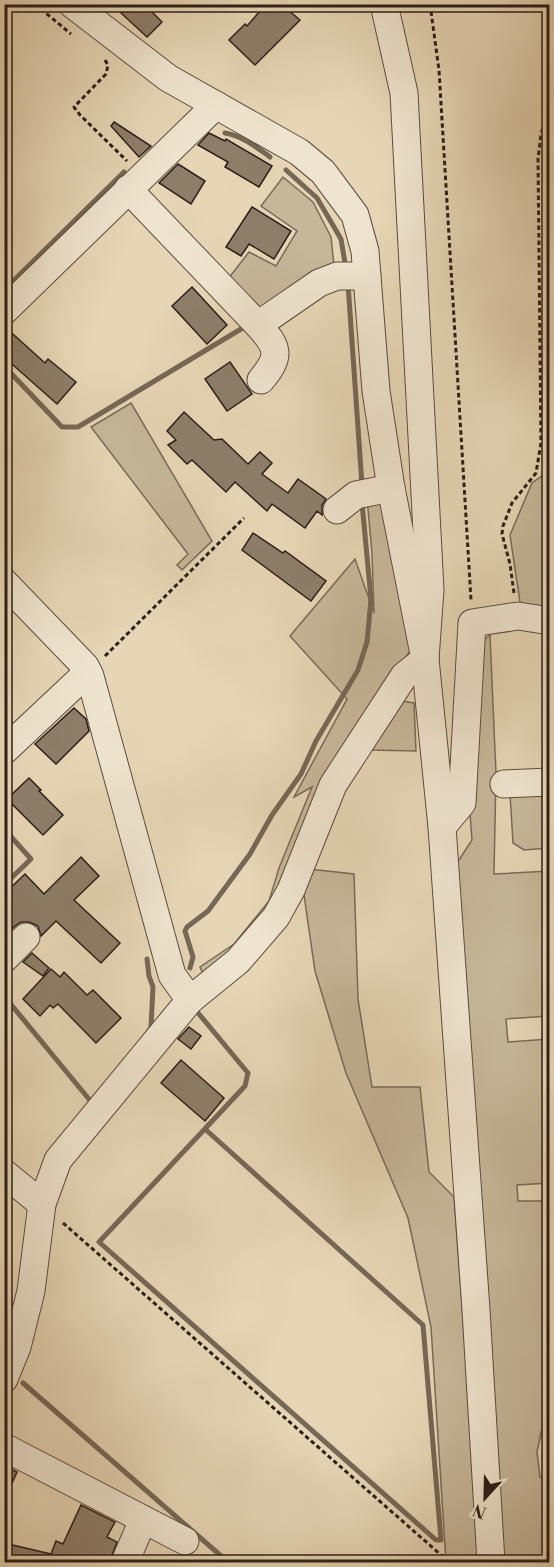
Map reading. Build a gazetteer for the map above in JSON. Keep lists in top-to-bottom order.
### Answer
{
  "north": "bottom"
}
